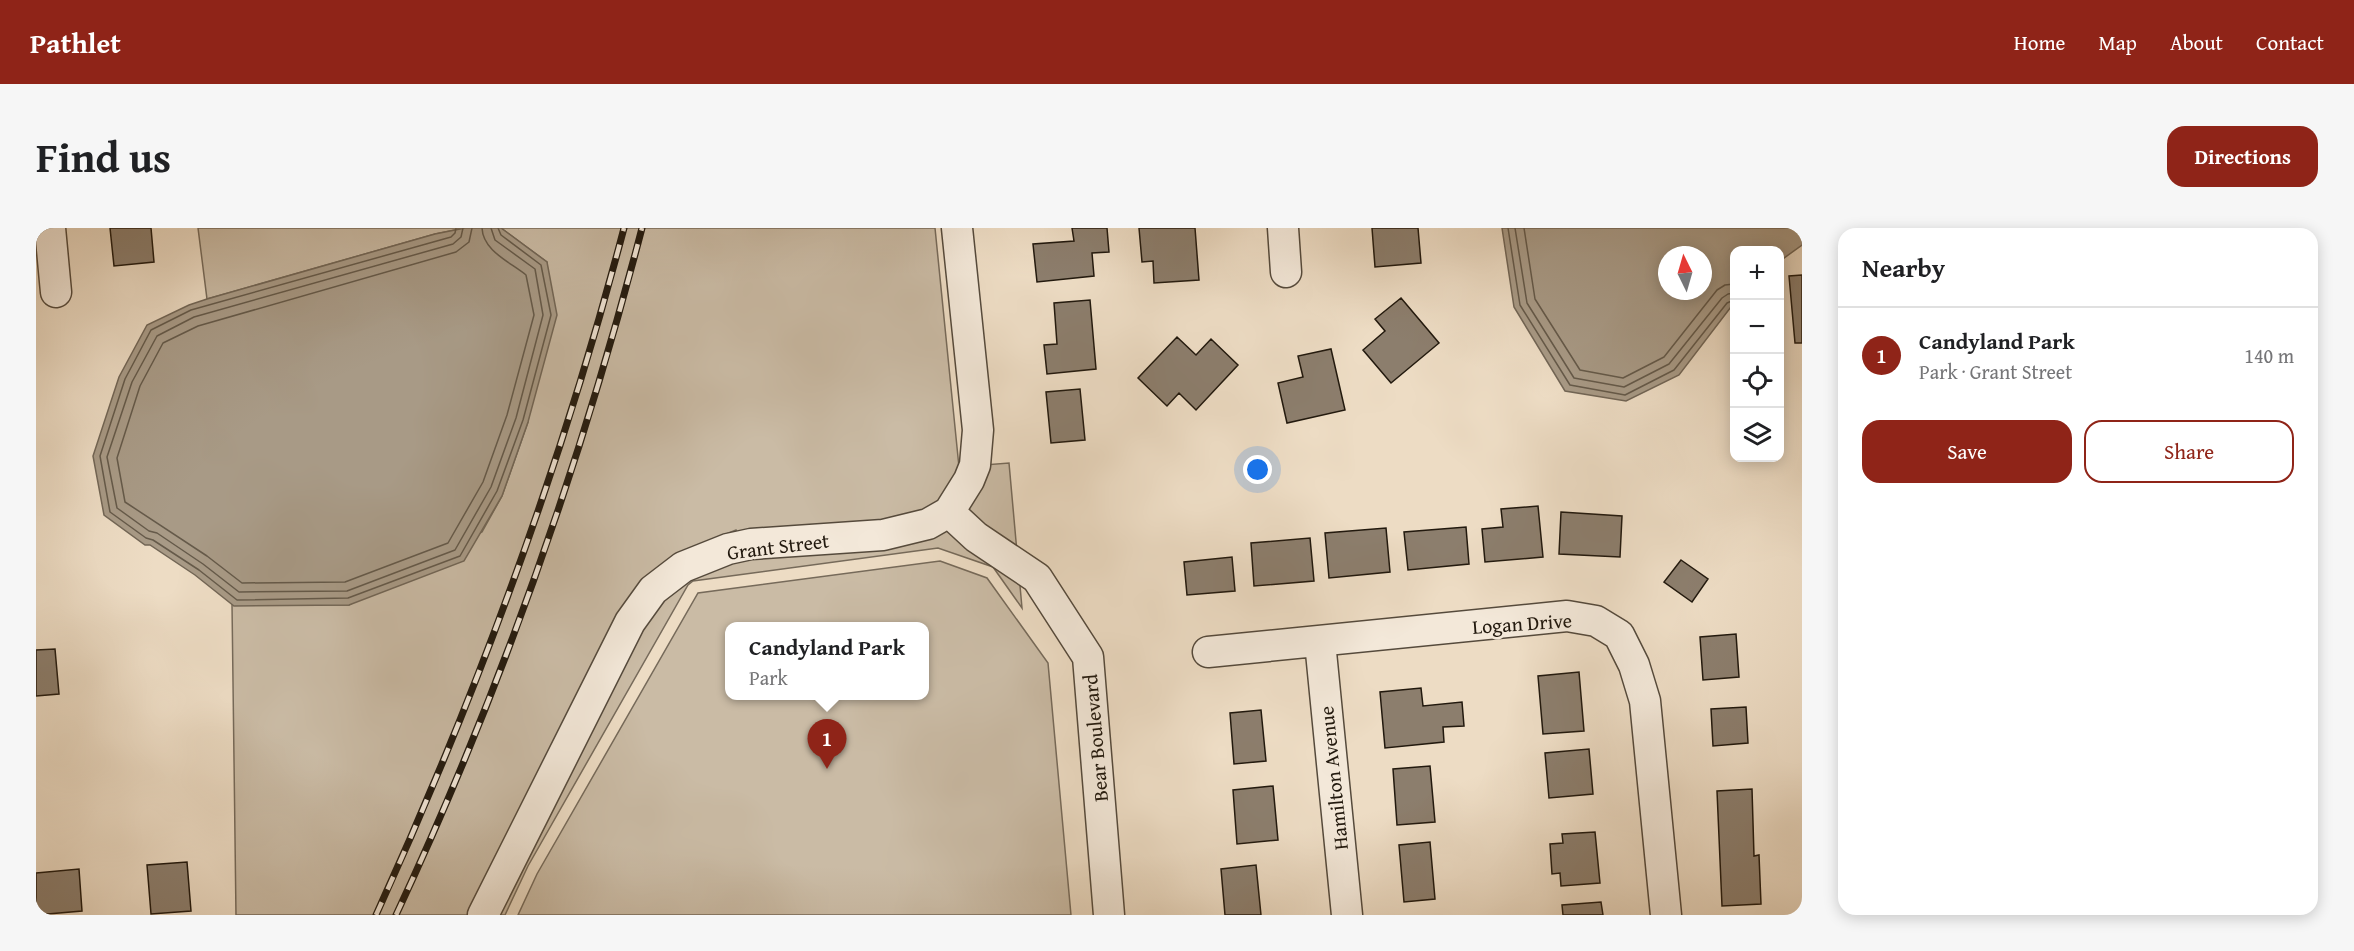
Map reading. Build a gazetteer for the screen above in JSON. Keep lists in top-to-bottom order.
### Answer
{
  "streets": {
    "street": [
      "Grant Street",
      "Logan Drive",
      "Bear Boulevard",
      "Hamilton Avenue"
    ]
  },
  "crossings": [
    ["Grant Street", "Bear Boulevard"],
    ["Logan Drive", "Hamilton Avenue"]
  ],
  "north": "top",
  "page": {
    "header": "Pathlet",
    "nav": [
      "Home",
      "Map",
      "About",
      "Contact"
    ],
    "title": "Find us",
    "buttons": [
      "Directions",
      ["Save", "Share"]
    ],
    "heading": "Nearby",
    "map_buttons": ["+", "−"],
    "list": [
      {
        "mark": "1",
        "name": "Candyland Park",
        "note": "Park · Grant Street",
        "value": "140 m"
      }
    ],
    "popup": ["Candyland Park", "Park"],
    "pins": "1"
  }
}
